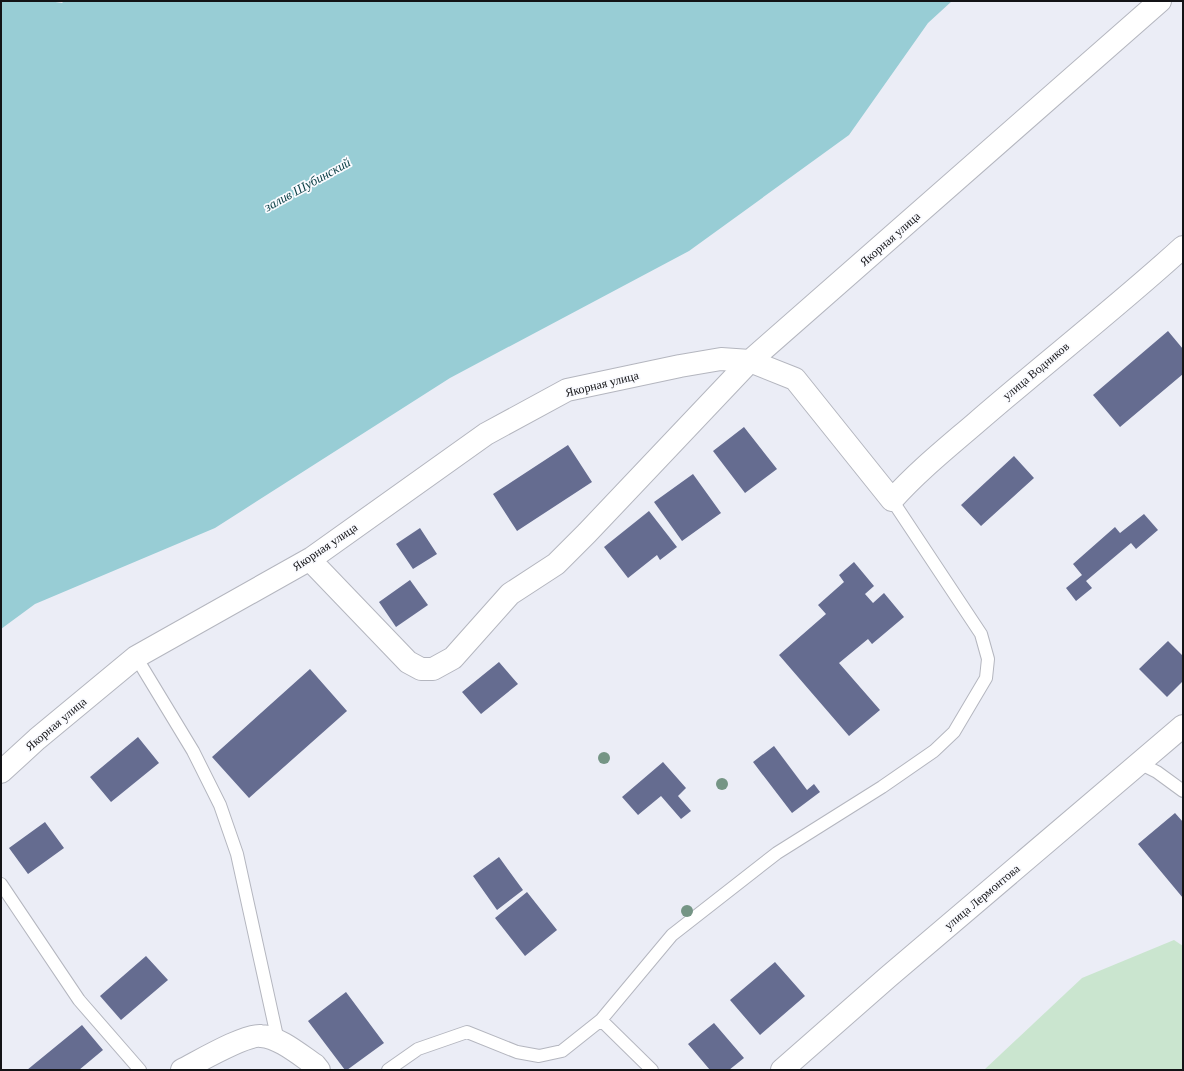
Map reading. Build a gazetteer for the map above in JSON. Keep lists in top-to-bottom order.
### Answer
{
  "streets": {
    "street": ["Якорная улица", "улица Водников", "улица Лермонтова"]
  },
  "water": ["залив Шубинский"]
}
